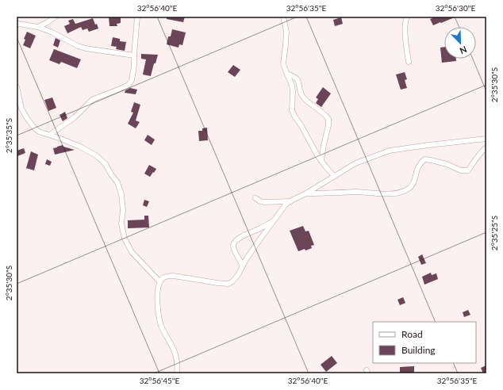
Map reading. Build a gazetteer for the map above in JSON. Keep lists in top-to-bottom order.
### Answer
{
  "legend": ["Road", "Building"],
  "north": "bottom right",
  "coordinates": [
    "32°56'40\"E",
    "32°56'35\"E",
    "32°56'30\"E",
    "2°35'30\"S",
    "2°35'35\"S",
    "2°35'25\"S",
    "32°56'45\"E"
  ]
}
